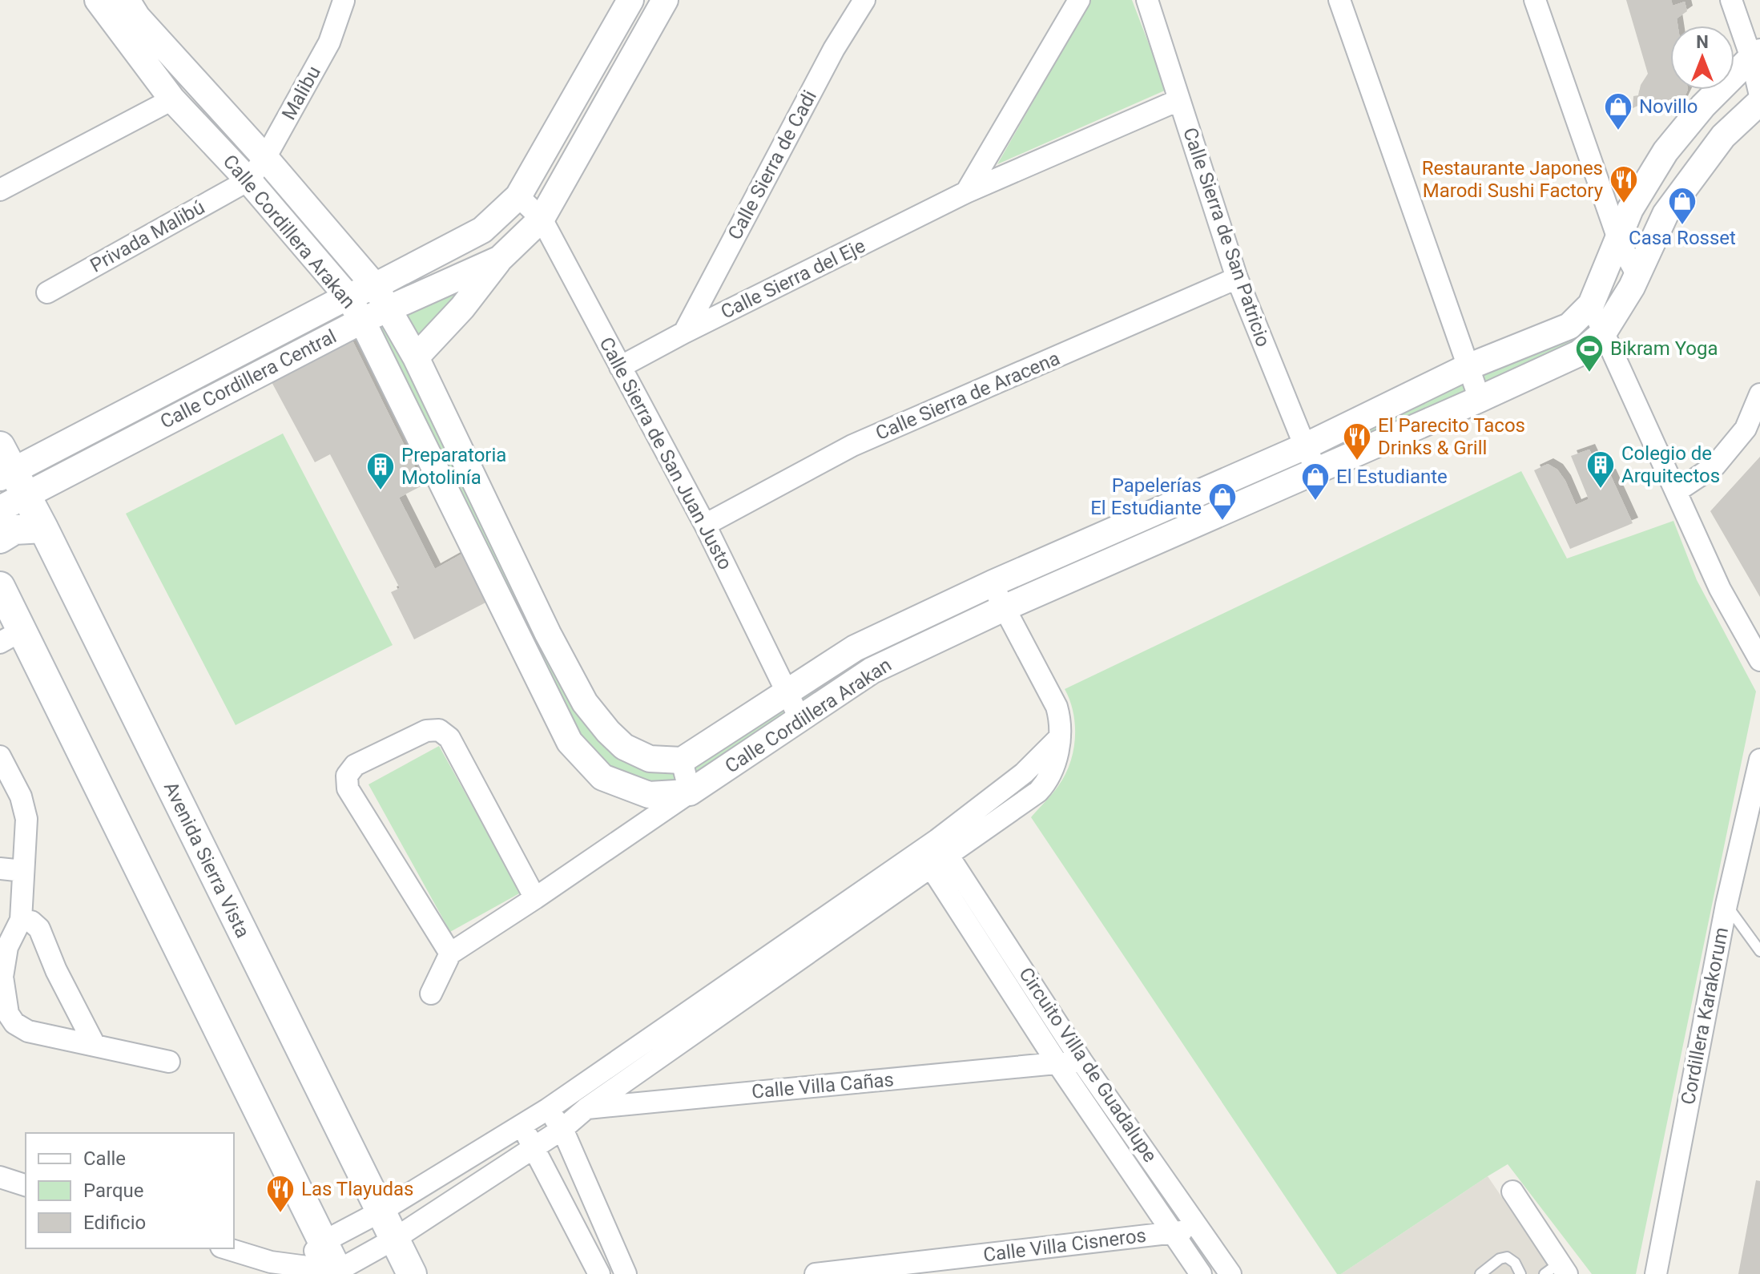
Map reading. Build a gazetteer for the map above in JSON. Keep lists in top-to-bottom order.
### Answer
{
  "streets": {
    "main road": ["Avenida Sierra Vista"],
    "street": [
      "Malibu",
      "Calle Sierra de Cadi",
      "Calle Cordillera Arakan",
      "Privada Malibú",
      "Calle Sierra de San Patricio",
      "Calle Sierra del Eje",
      "Calle Cordillera Central",
      "Calle Sierra de Aracena",
      "Calle Sierra de San Juan Justo",
      "Cordillera Karakorum",
      "Circuito Villa de Guadalupe",
      "Calle Villa Cañas",
      "Calle Villa Cisneros"
    ]
  },
  "crossings": [
    ["Malibu", "Calle Cordillera Arakan"],
    ["Malibu", "Privada Malibú"],
    ["Calle Sierra de Cadi", "Calle Sierra del Eje"],
    ["Calle Cordillera Arakan", "Privada Malibú"],
    ["Calle Cordillera Arakan", "Calle Sierra de San Patricio"],
    ["Calle Cordillera Arakan", "Calle Cordillera Central"],
    ["Calle Cordillera Arakan", "Calle Sierra de San Juan Justo"],
    ["Calle Sierra de San Patricio", "Calle Sierra del Eje"],
    ["Calle Sierra de San Patricio", "Calle Sierra de Aracena"],
    ["Calle Sierra del Eje", "Calle Sierra de San Juan Justo"],
    ["Calle Cordillera Central", "Calle Sierra de San Juan Justo"],
    ["Calle Cordillera Central", "Avenida Sierra Vista"],
    ["Calle Sierra de Aracena", "Calle Sierra de San Juan Justo"],
    ["Circuito Villa de Guadalupe", "Calle Villa Cañas"],
    ["Circuito Villa de Guadalupe", "Calle Villa Cisneros"]
  ],
  "places": {
    "shop": [
      "Novillo",
      "Casa Rosset",
      "El Estudiante",
      "Papelerías El Estudiante"
    ],
    "restaurant": ["Restaurante Japones Marodi Sushi Factory", "El Parecito Tacos Drinks & Grill", "Las Tlayudas"],
    "sports": ["Bikram Yoga"],
    "building": ["Colegio de Arquitectos", "Preparatoria Motolinía"]
  },
  "legend": ["Calle", "Parque", "Edificio"],
  "north": "top"
}
